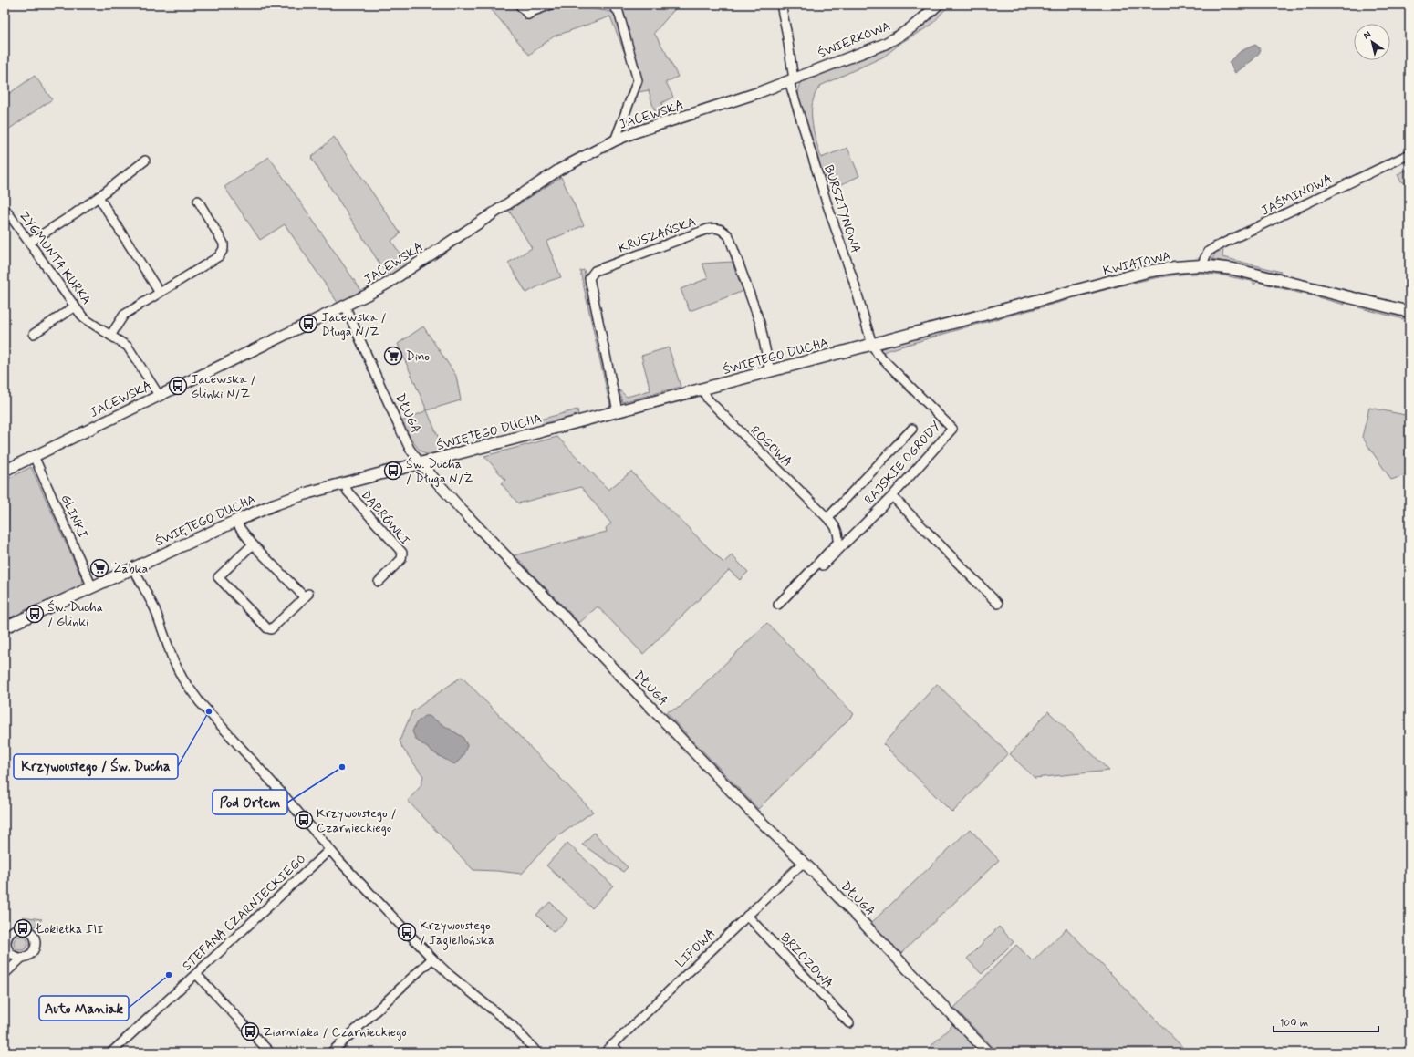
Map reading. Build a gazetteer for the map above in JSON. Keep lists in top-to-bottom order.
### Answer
{
  "streets": {
    "main road": ["KWIATOWA", "ŚWIĘTEGO DUCHA"],
    "street": [
      "ŚWIERKOWA",
      "JACEWSKA",
      "JAŚMINOWA",
      "BURSZTYNOWA",
      "KRUSZAŃSKA",
      "ZYGMUNTA KURKA",
      "DŁUGA",
      "ROGOWA",
      "RAJSKIE OGRODY",
      "GLINKI",
      "DĄBRÓWKI",
      "STEFANA CZARNIECKIEGO",
      "LIPOWA",
      "BRZOZOWA"
    ]
  },
  "crossings": [
    ["ŚWIERKOWA", "JACEWSKA"],
    ["ŚWIERKOWA", "BURSZTYNOWA"],
    ["JACEWSKA", "BURSZTYNOWA"],
    ["JACEWSKA", "ZYGMUNTA KURKA"],
    ["JACEWSKA", "DŁUGA"],
    ["JACEWSKA", "GLINKI"],
    ["JAŚMINOWA", "KWIATOWA"],
    ["BURSZTYNOWA", "KWIATOWA"],
    ["BURSZTYNOWA", "ŚWIĘTEGO DUCHA"],
    ["BURSZTYNOWA", "RAJSKIE OGRODY"],
    ["KRUSZAŃSKA", "ŚWIĘTEGO DUCHA"],
    ["KWIATOWA", "ŚWIĘTEGO DUCHA"],
    ["KWIATOWA", "RAJSKIE OGRODY"],
    ["ŚWIĘTEGO DUCHA", "DŁUGA"],
    ["ŚWIĘTEGO DUCHA", "ROGOWA"],
    ["ŚWIĘTEGO DUCHA", "RAJSKIE OGRODY"],
    ["ŚWIĘTEGO DUCHA", "GLINKI"],
    ["ŚWIĘTEGO DUCHA", "DĄBRÓWKI"],
    ["DŁUGA", "LIPOWA"],
    ["LIPOWA", "BRZOZOWA"]
  ],
  "places": {
    "bus stop": [
      "Jacewska / Długa N/Ż",
      "Jacewska / Glinki N/Ż",
      "Św. Ducha / Długa N/Ż",
      "Św. Ducha / Glinki",
      "Krzywoustego / Czarnieckiego",
      "Łokietka III",
      "Krzywoustego / Jagiellońska",
      "Ziarniaka / Czarnieckiego"
    ],
    "supermarket": ["Dino", "Żabka"],
    "other": ["Krzywoustego / Św. Ducha", "Pod Orłem", "Auto Maniak"]
  },
  "scale_bar": "100 m",
  "north": "top left"
}
